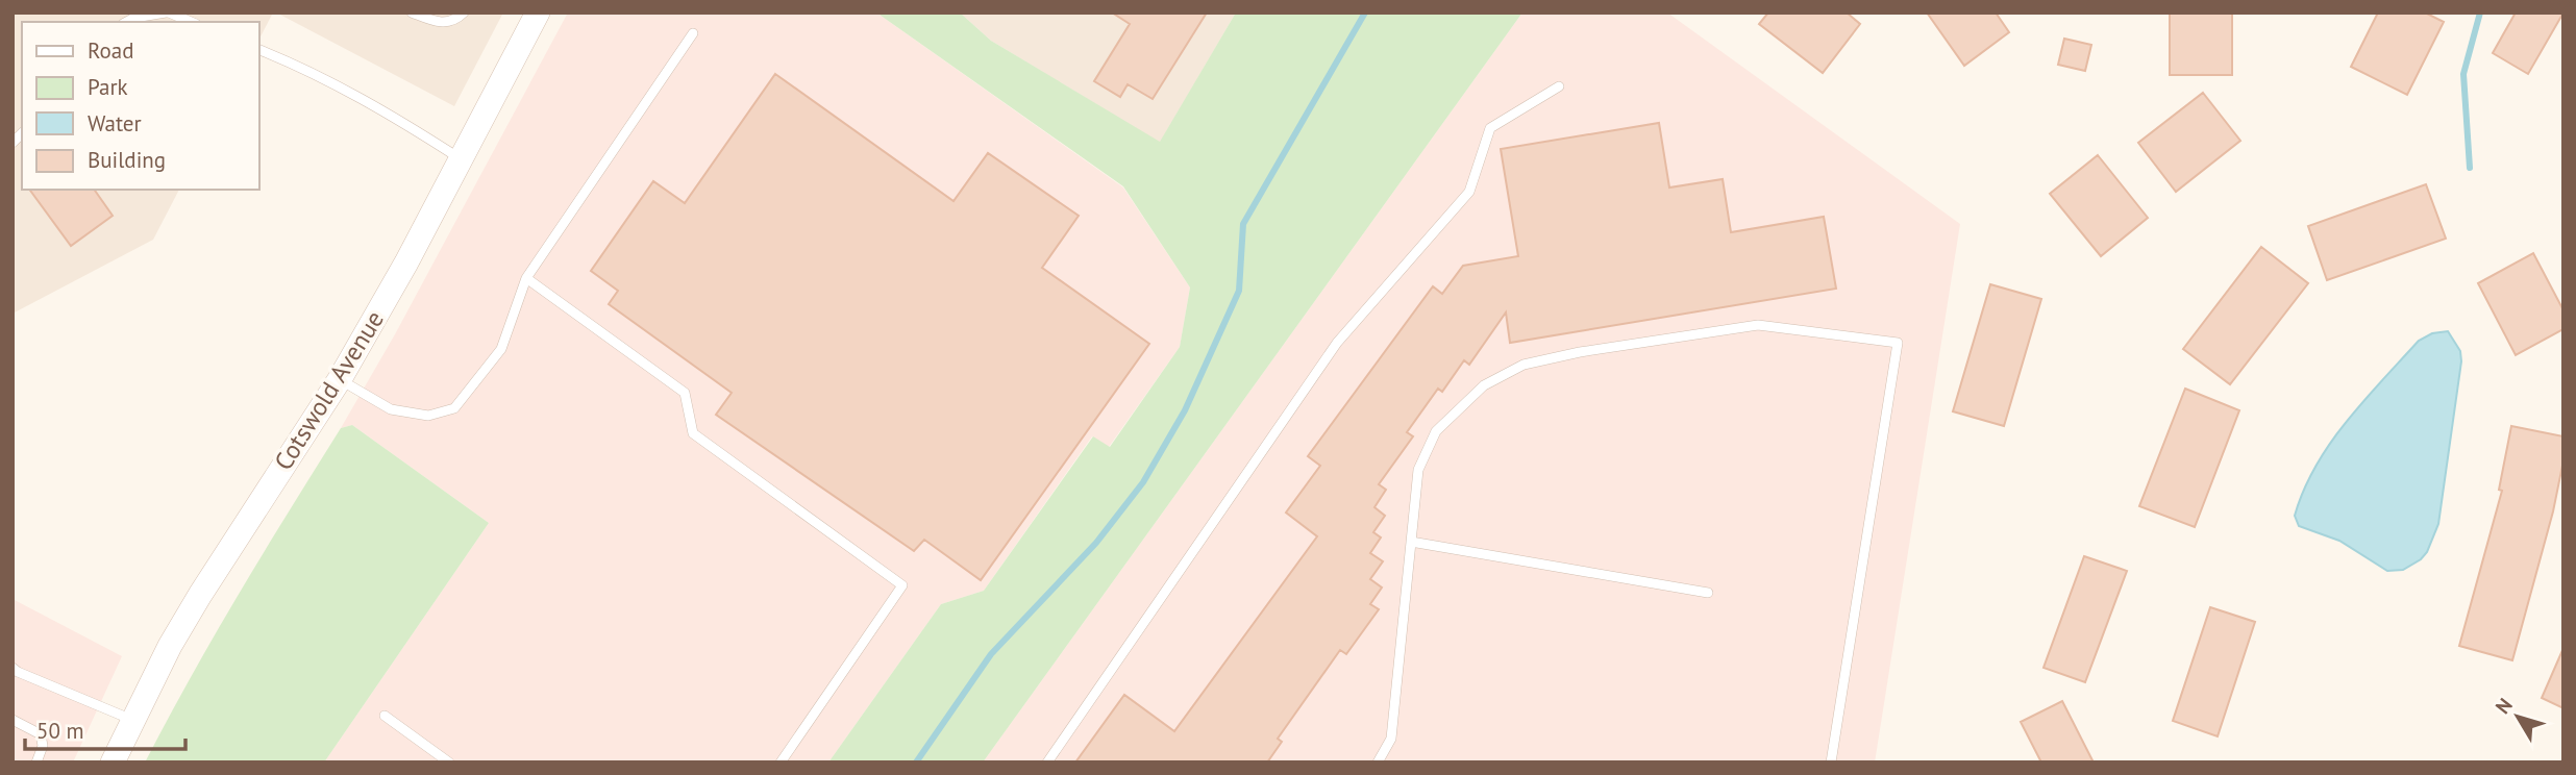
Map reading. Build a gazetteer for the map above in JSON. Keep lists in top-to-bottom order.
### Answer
{
  "streets": {
    "street": ["Cotswold Avenue"]
  },
  "legend": [
    "Road",
    "Park",
    "Water",
    "Building"
  ],
  "scale_bar": "50 m",
  "north": "top left"
}
